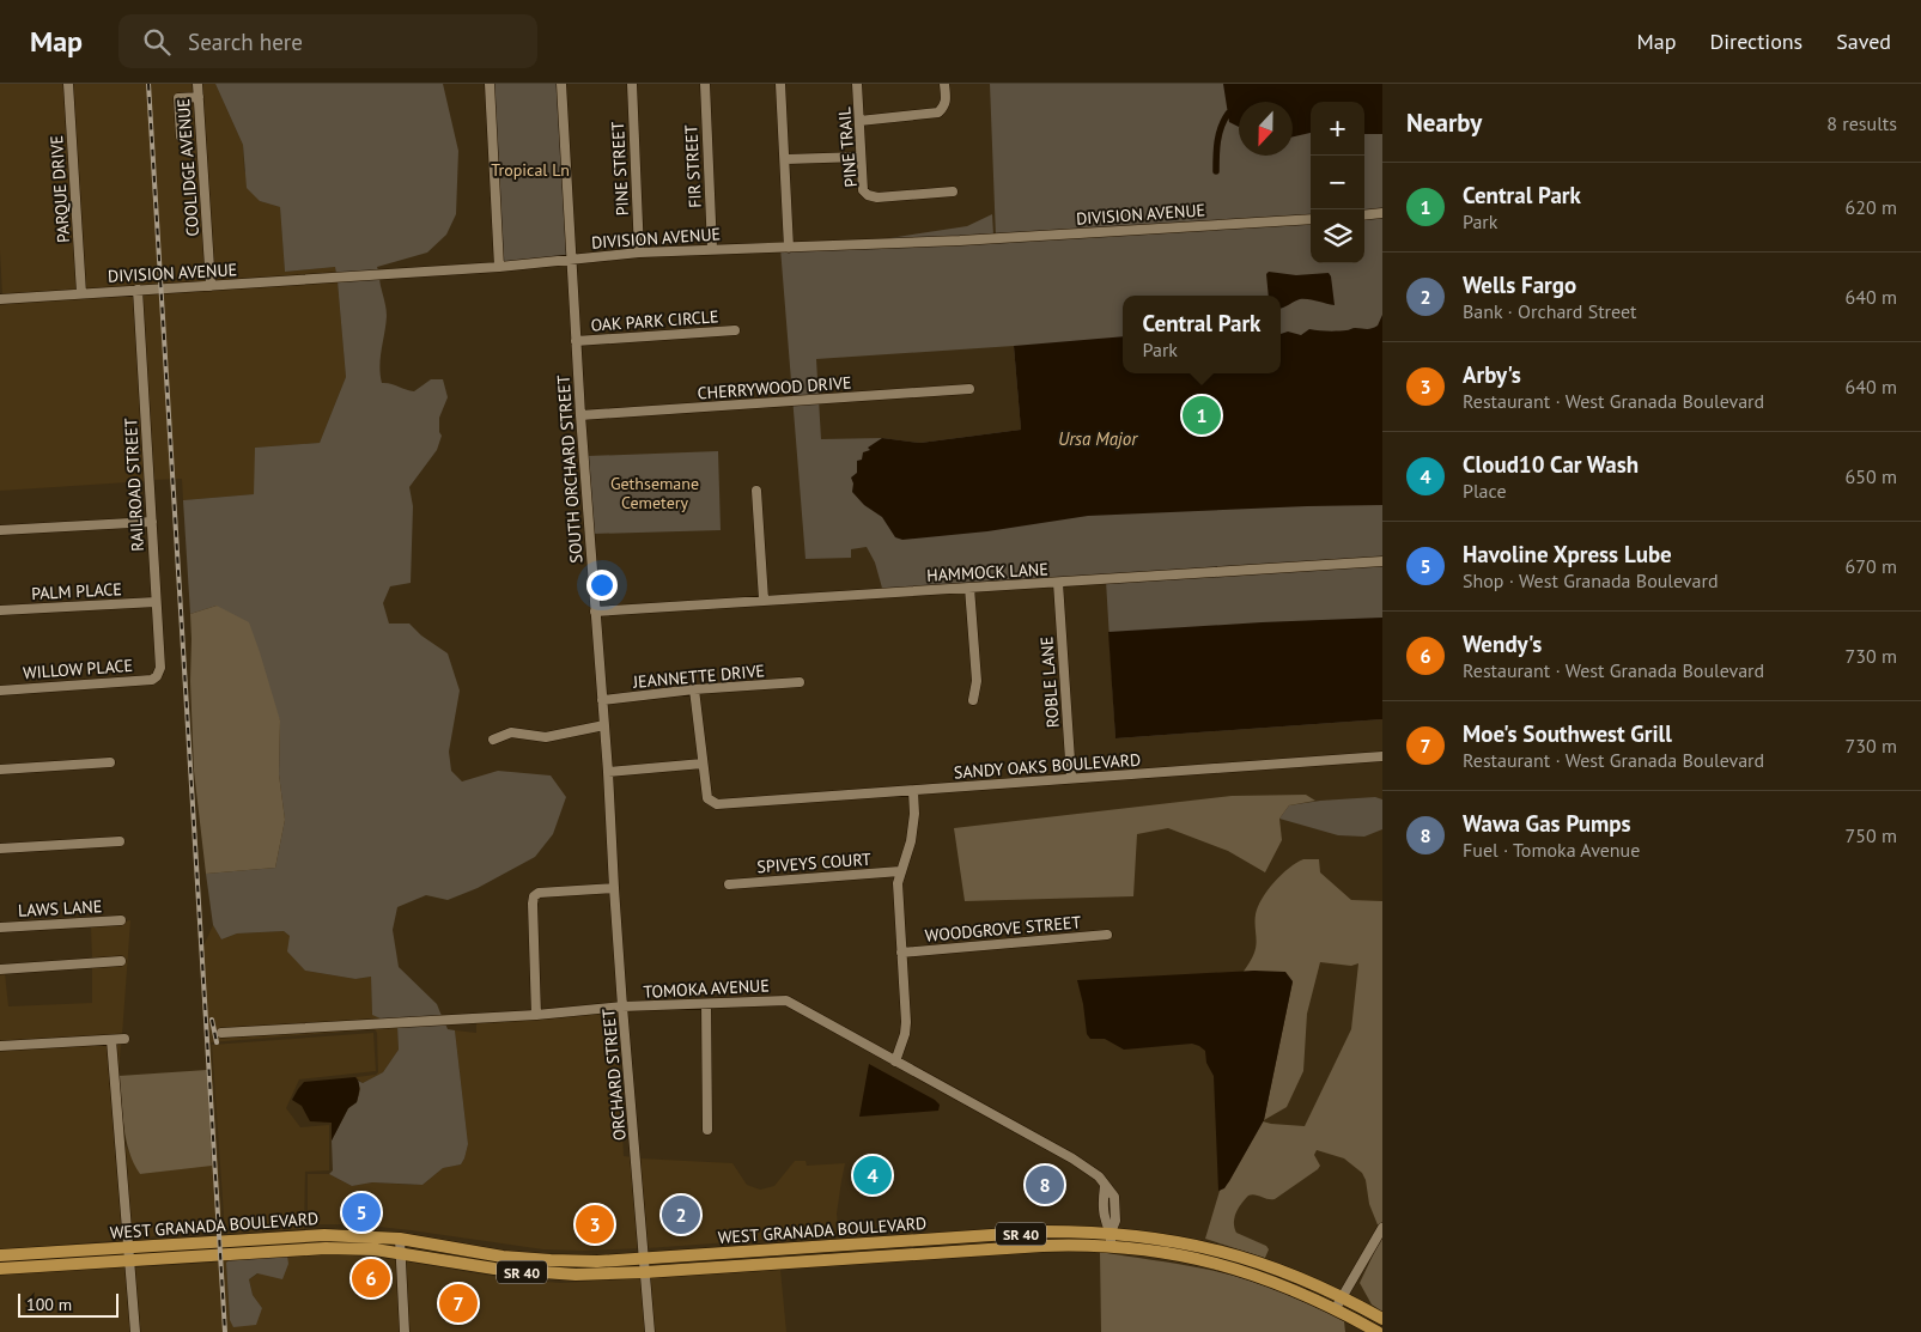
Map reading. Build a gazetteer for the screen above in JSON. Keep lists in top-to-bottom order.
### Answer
{
  "streets": {
    "main road": ["WEST GRANADA BOULEVARD", "SR 40"],
    "street": [
      "PINE TRAIL",
      "FIR STREET",
      "COOLIDGE AVENUE",
      "PINE STREET",
      "PARQUE DRIVE",
      "DIVISION AVENUE",
      "OAK PARK CIRCLE",
      "CHERRYWOOD DRIVE",
      "SOUTH ORCHARD STREET",
      "RAILROAD STREET",
      "HAMMOCK LANE",
      "PALM PLACE",
      "WILLOW PLACE",
      "JEANNETTE DRIVE",
      "ROBLE LANE",
      "SANDY OAKS BOULEVARD",
      "SPIVEYS COURT",
      "LAWS LANE",
      "WOODGROVE STREET",
      "TOMOKA AVENUE",
      "ORCHARD STREET"
    ]
  },
  "crossings": [
    ["FIR STREET", "DIVISION AVENUE"],
    ["COOLIDGE AVENUE", "DIVISION AVENUE"],
    ["PINE STREET", "DIVISION AVENUE"],
    ["PARQUE DRIVE", "DIVISION AVENUE"],
    ["DIVISION AVENUE", "SOUTH ORCHARD STREET"],
    ["DIVISION AVENUE", "RAILROAD STREET"],
    ["OAK PARK CIRCLE", "SOUTH ORCHARD STREET"],
    ["CHERRYWOOD DRIVE", "SOUTH ORCHARD STREET"],
    ["SOUTH ORCHARD STREET", "HAMMOCK LANE"],
    ["SOUTH ORCHARD STREET", "JEANNETTE DRIVE"],
    ["SOUTH ORCHARD STREET", "ORCHARD STREET"],
    ["RAILROAD STREET", "PALM PLACE"],
    ["RAILROAD STREET", "WILLOW PLACE"],
    ["HAMMOCK LANE", "ROBLE LANE"],
    ["ROBLE LANE", "SANDY OAKS BOULEVARD"],
    ["TOMOKA AVENUE", "ORCHARD STREET"],
    ["TOMOKA AVENUE", "WEST GRANADA BOULEVARD"],
    ["ORCHARD STREET", "WEST GRANADA BOULEVARD"]
  ],
  "water": ["Ursa Major"],
  "parks": ["Tropical Ln", "Gethsemane Cemetery"],
  "scale_bar": "100 m",
  "north": "bottom",
  "page": {
    "header": "Map",
    "search": "Search here",
    "nav": ["Map", "Directions", "Saved"],
    "heading": ["Nearby", "8 results"],
    "map_buttons": ["+", "−"],
    "list": [
      {
        "mark": "1",
        "name": "Central Park",
        "note": "Park",
        "value": "620 m"
      },
      {
        "mark": "2",
        "name": "Wells Fargo",
        "note": "Bank · Orchard Street",
        "value": "640 m"
      },
      {
        "mark": "3",
        "name": "Arby's",
        "note": "Restaurant · West Granada Boulevard",
        "value": "640 m"
      },
      {
        "mark": "4",
        "name": "Cloud10 Car Wash",
        "note": "Place",
        "value": "650 m"
      },
      {
        "mark": "5",
        "name": "Havoline Xpress Lube",
        "note": "Shop · West Granada Boulevard",
        "value": "670 m"
      },
      {
        "mark": "6",
        "name": "Wendy's",
        "note": "Restaurant · West Granada Boulevard",
        "value": "730 m"
      },
      {
        "mark": "7",
        "name": "Moe's Southwest Grill",
        "note": "Restaurant · West Granada Boulevard",
        "value": "730 m"
      },
      {
        "mark": "8",
        "name": "Wawa Gas Pumps",
        "note": "Fuel · Tomoka Avenue",
        "value": "750 m"
      }
    ],
    "popup": ["Central Park", "Park"],
    "pins": [
      "1",
      "4",
      "8",
      "5",
      "2",
      "3",
      "6",
      "7"
    ],
    "scale": "100 m"
  }
}
